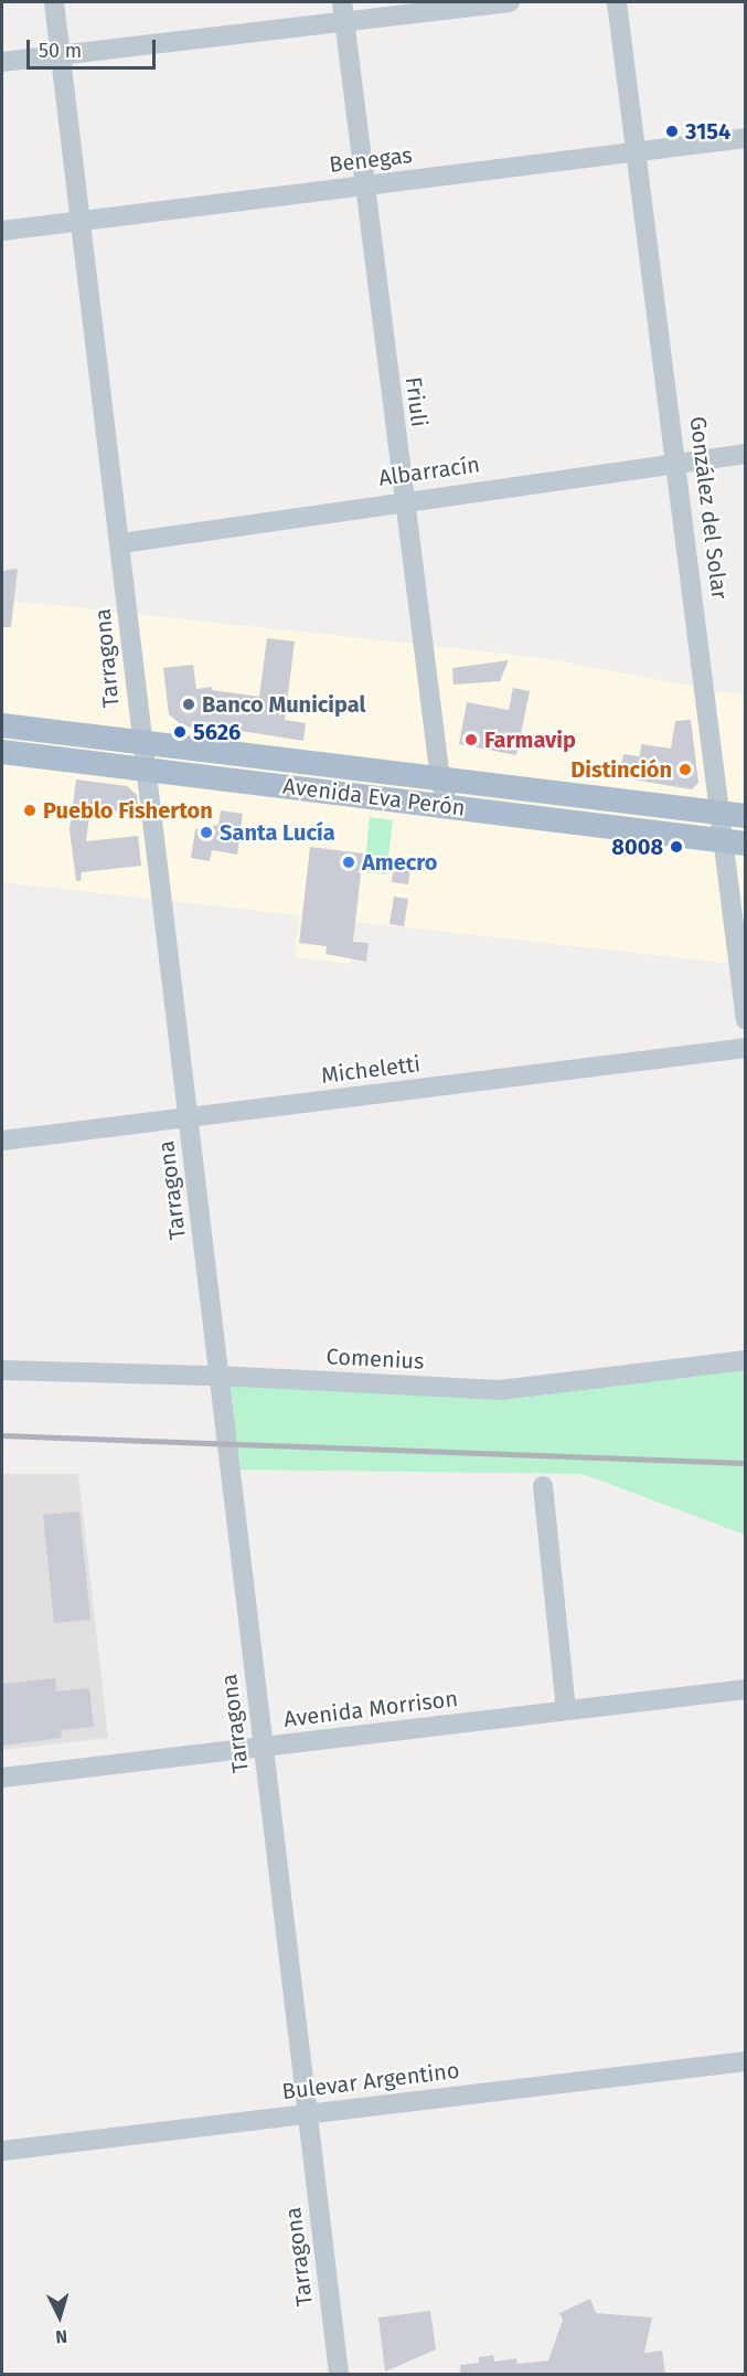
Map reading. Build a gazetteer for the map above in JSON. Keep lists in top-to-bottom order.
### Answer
{
  "streets": {
    "main road": ["Avenida Eva Perón"],
    "street": [
      "Benegas",
      "Friuli",
      "Albarracín",
      "González del Solar",
      "Tarragona",
      "Micheletti",
      "Comenius",
      "Avenida Morrison",
      "Bulevar Argentino"
    ]
  },
  "crossings": [
    ["Benegas", "Friuli"],
    ["Benegas", "González del Solar"],
    ["Benegas", "Tarragona"],
    ["Friuli", "Albarracín"],
    ["Friuli", "Avenida Eva Perón"],
    ["Albarracín", "González del Solar"],
    ["Albarracín", "Tarragona"],
    ["González del Solar", "Avenida Eva Perón"],
    ["Tarragona", "Avenida Eva Perón"],
    ["Tarragona", "Micheletti"],
    ["Tarragona", "Comenius"],
    ["Tarragona", "Avenida Morrison"],
    ["Tarragona", "Bulevar Argentino"]
  ],
  "places": [
    "3154",
    "Banco Municipal",
    "5626",
    "Farmavip",
    "Distinción",
    "Pueblo Fisherton",
    "Santa Lucía",
    "8008",
    "Amecro"
  ],
  "scale_bar": "50 m",
  "north": "bottom"
}
